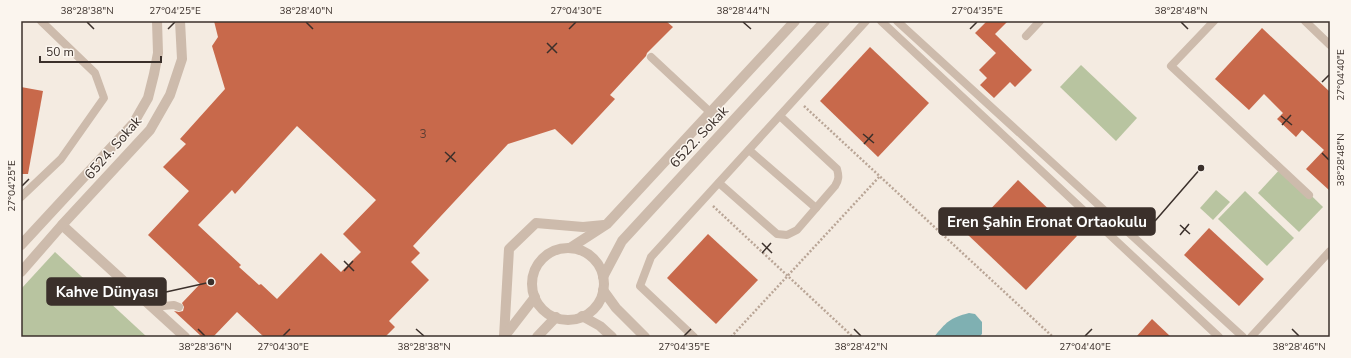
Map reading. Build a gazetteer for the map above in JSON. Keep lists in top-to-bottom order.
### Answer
{
  "streets": {
    "street": ["6522. Sokak", "6524. Sokak"]
  },
  "places": ["Eren Şahin Eronat Ortaokulu", "Kahve Dünyası"],
  "house_numbers": ["3"],
  "scale_bar": "50 m",
  "coordinates": [
    "38°28'38\"N",
    "27°04'25\"E",
    "38°28'40\"N",
    "27°04'30\"E",
    "38°28'44\"N",
    "27°04'35\"E",
    "38°28'48\"N",
    "27°04'40\"E",
    "38°28'36\"N",
    "38°28'42\"N",
    "38°28'46\"N"
  ]
}
